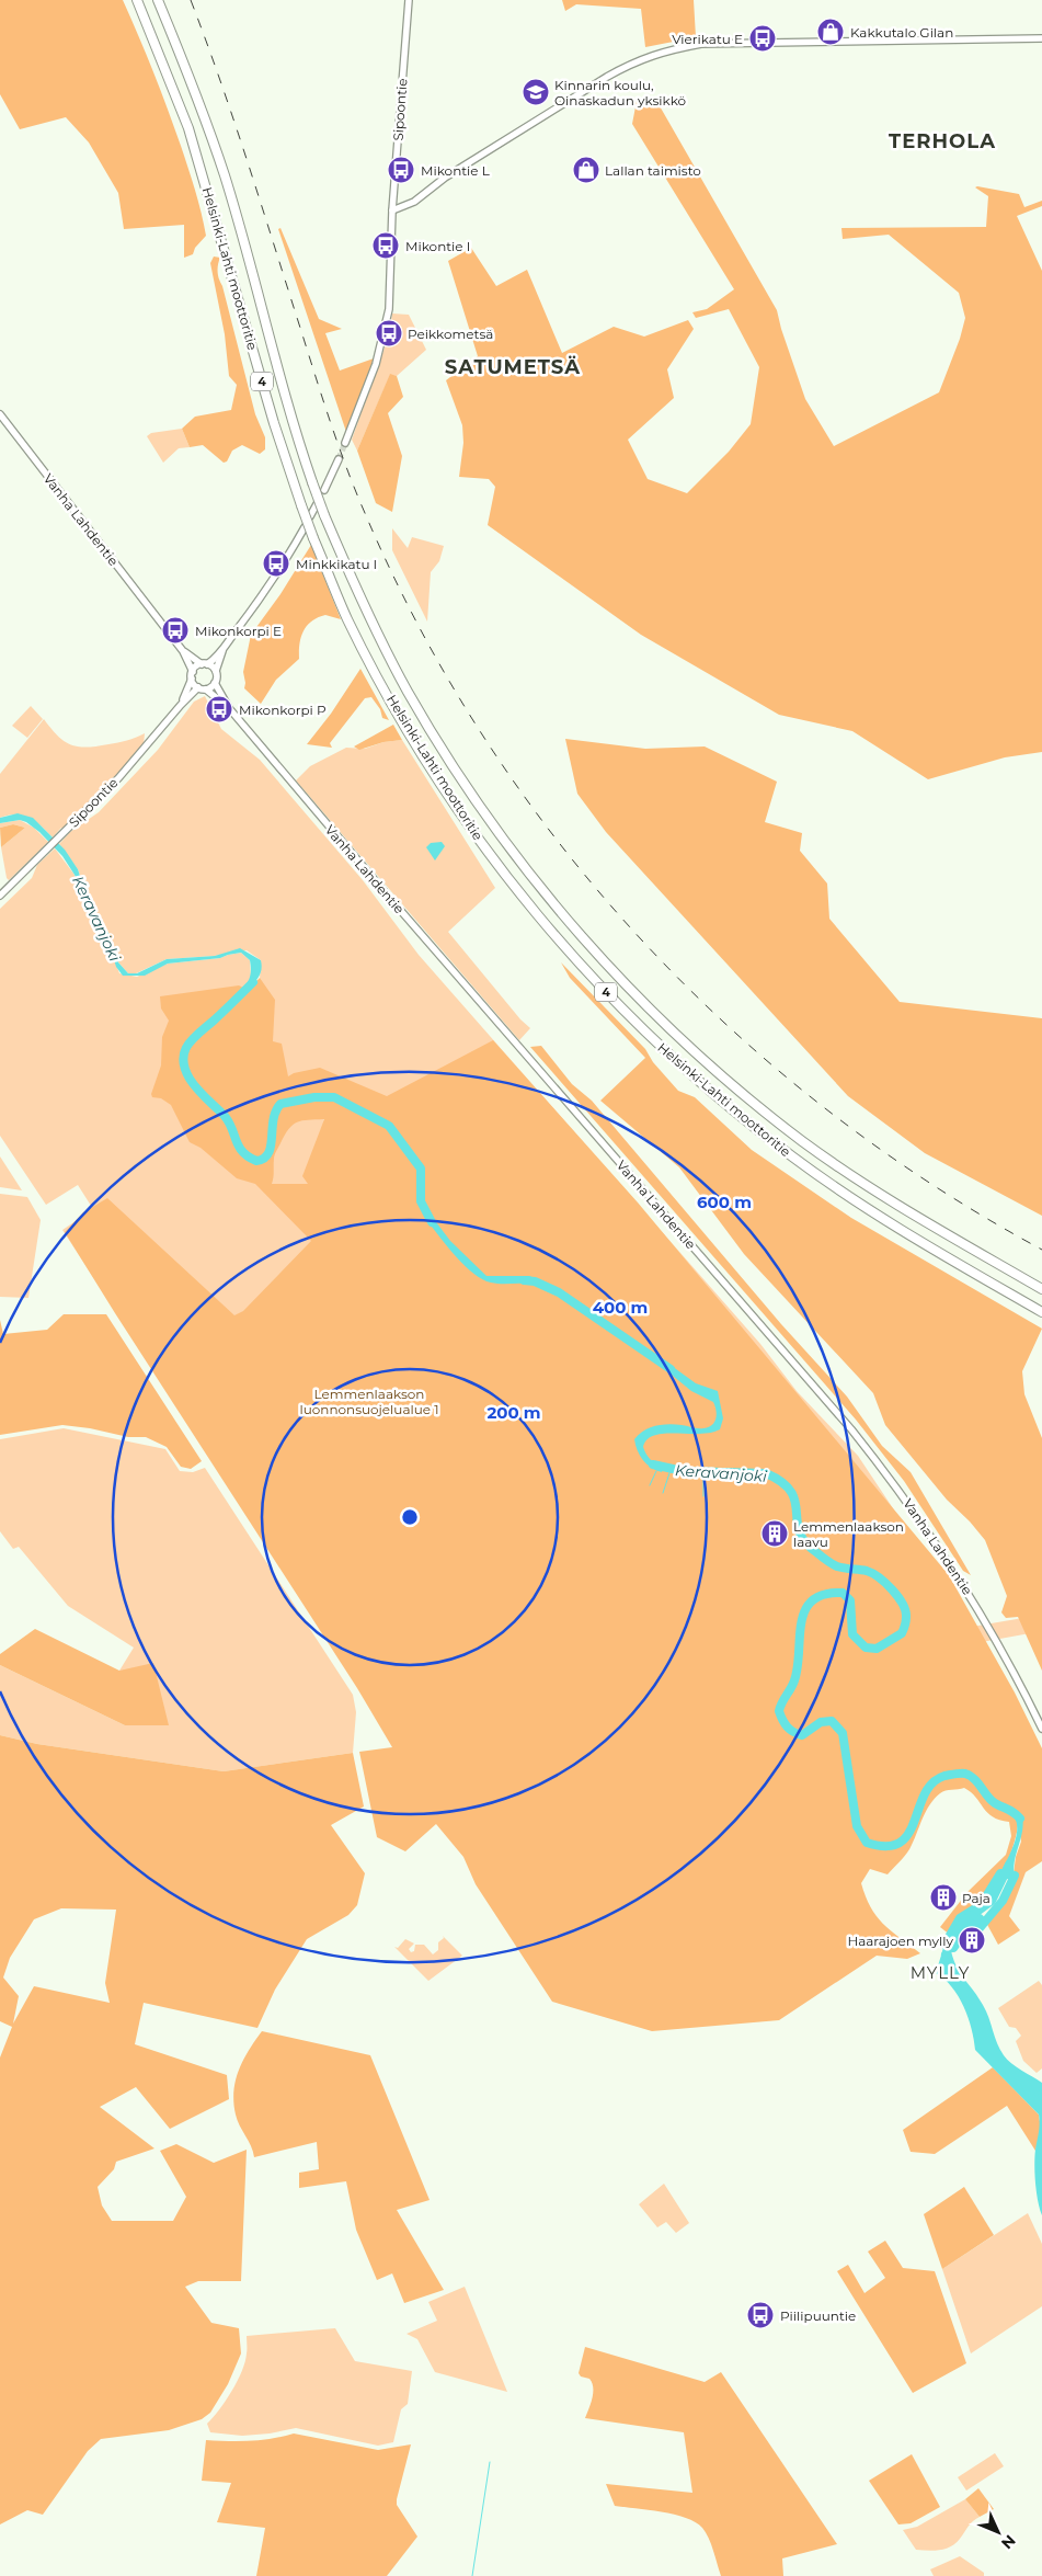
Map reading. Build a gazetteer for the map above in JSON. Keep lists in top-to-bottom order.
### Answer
{
  "streets": {
    "highway": ["Helsinki-Lahti moottoritie", "4"],
    "main road": ["Sipoontie", "Vanha Lahdentie"]
  },
  "crossings": [
    ["Sipoontie", "Vanha Lahdentie"]
  ],
  "districts": ["TERHOLA", "SATUMETSÄ", "MYLLY"],
  "water": ["Keravanjoki"],
  "parks": ["Lemmenlaakson luonnonsuojelualue 1"],
  "places": {
    "shop": ["Kakkutalo Gilan", "Lallan taimisto"],
    "bus stop": [
      "Vierikatu E",
      "Mikontie L",
      "Mikontie I",
      "Peikkometsä",
      "Minkkikatu I",
      "Mikonkorpi E",
      "Mikonkorpi P",
      "Piilipuuntie"
    ],
    "school or university": ["Kinnarin koulu, Oinaskadun yksikkö"],
    "building": ["Lemmenlaakson laavu", "Paja", "Haarajoen mylly"]
  },
  "north": "bottom right",
  "rings": ["600 m", "400 m", "200 m"]
}
